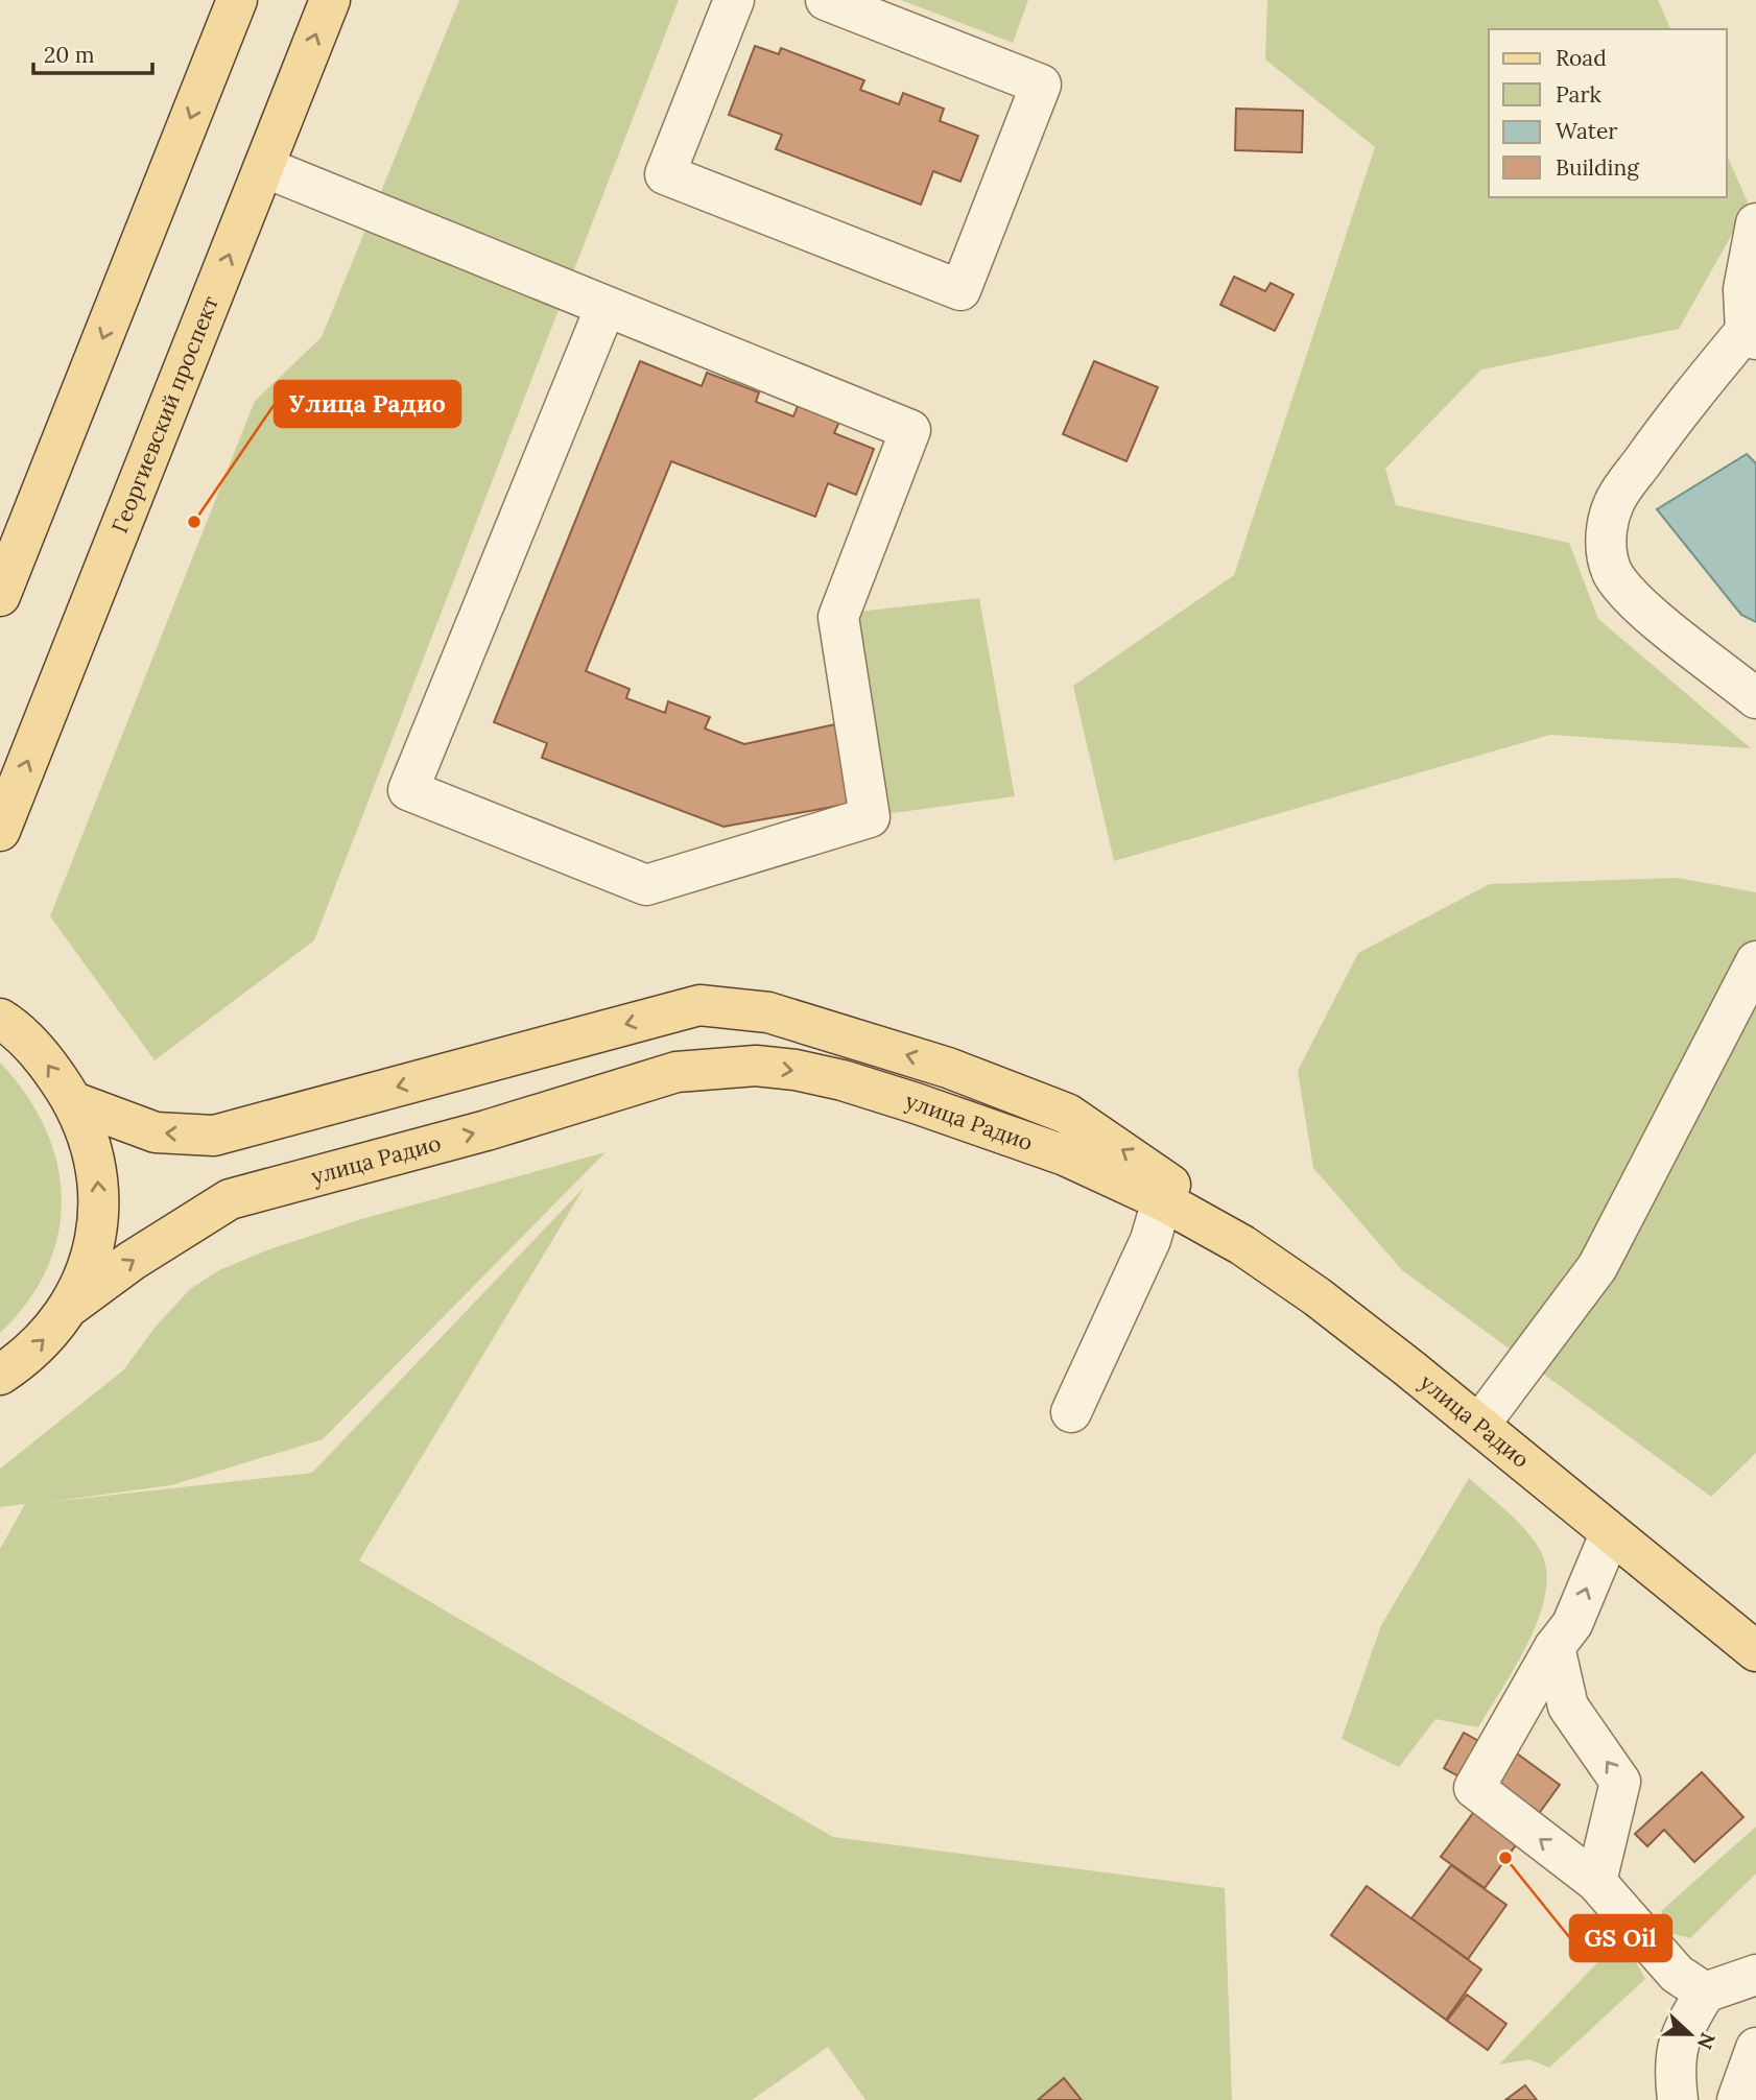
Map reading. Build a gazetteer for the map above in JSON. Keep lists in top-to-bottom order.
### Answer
{
  "streets": {
    "main road": ["Георгиевский проспект", "улица Радио"]
  },
  "places": ["Улица Радио", "GS Oil"],
  "legend": [
    "Road",
    "Park",
    "Water",
    "Building"
  ],
  "scale_bar": "20 m",
  "north": "right"
}
